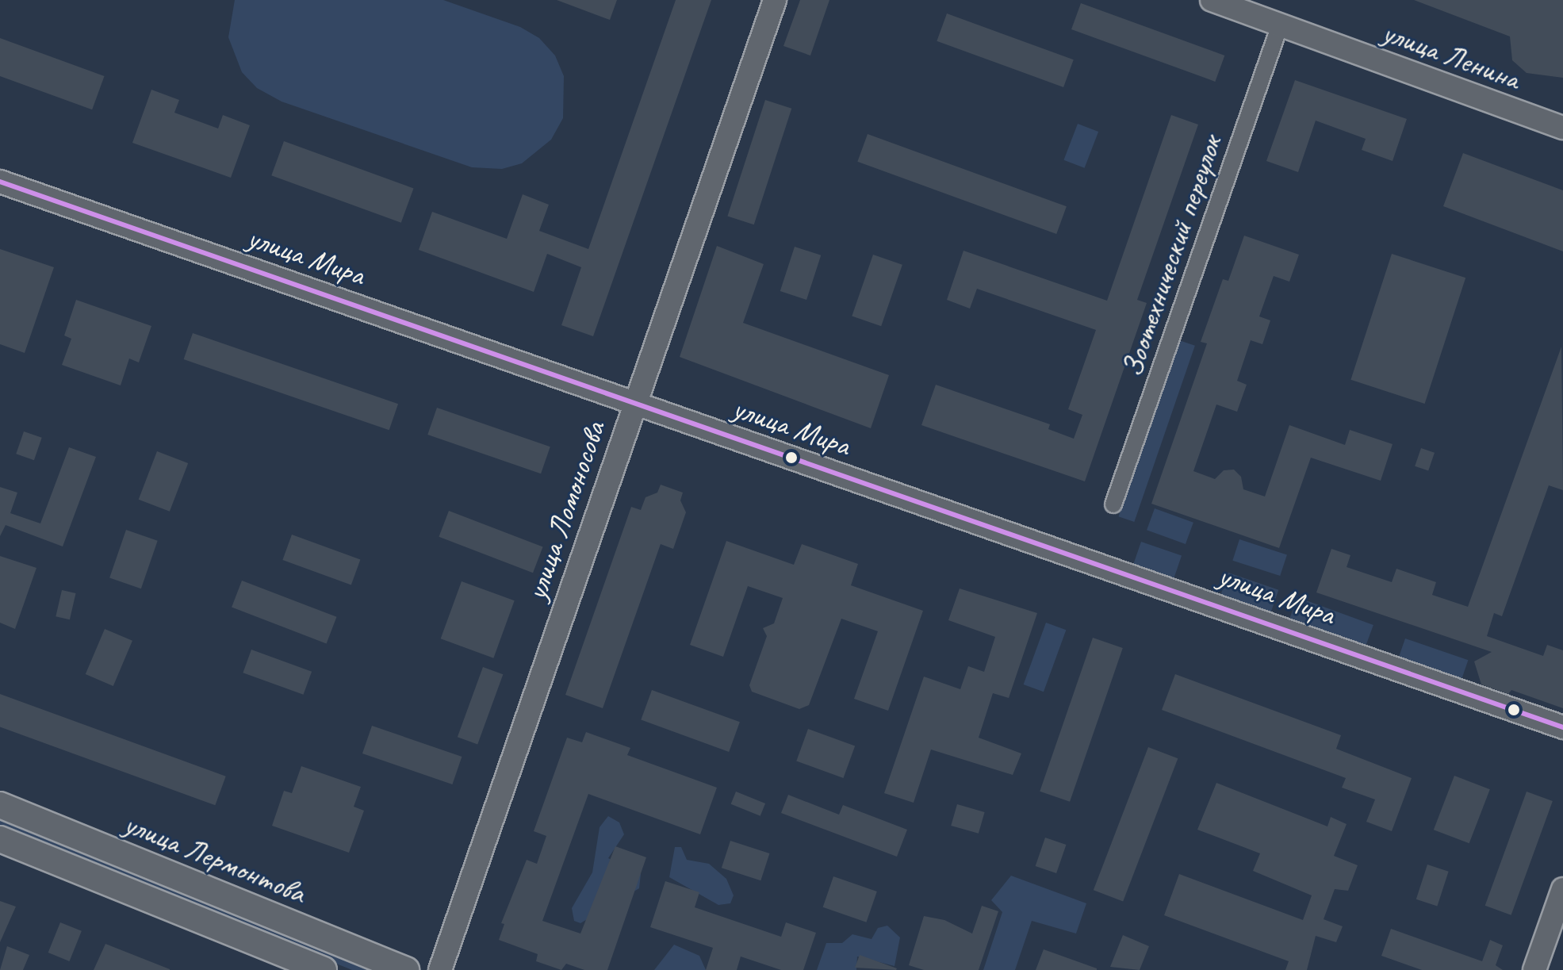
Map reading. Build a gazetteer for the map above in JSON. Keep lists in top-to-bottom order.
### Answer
{
  "streets": {
    "main road": [
      "улица Ленина",
      "улица Мира",
      "улица Ломоносова",
      "улица Лермонтова"
    ],
    "street": ["Зоотехнический переулок"]
  },
  "crossings": [
    ["улица Ленина", "Зоотехнический переулок"],
    ["улица Мира", "улица Ломоносова"]
  ]
}
